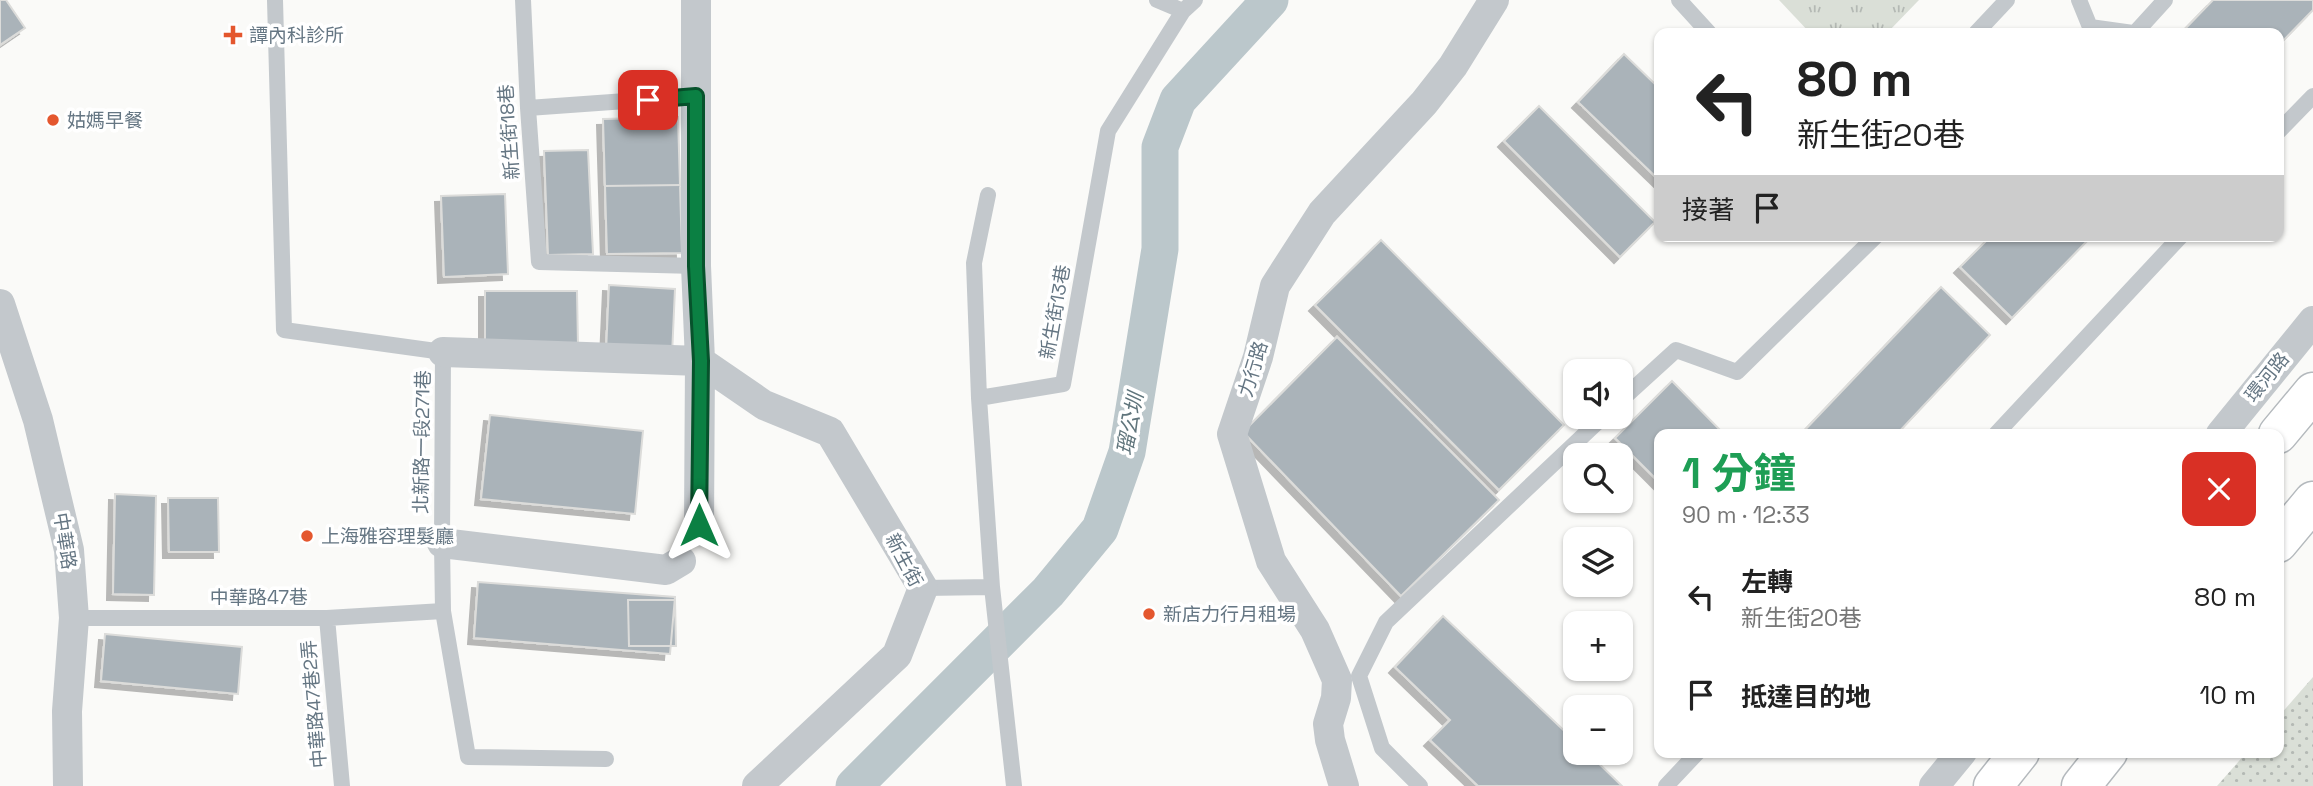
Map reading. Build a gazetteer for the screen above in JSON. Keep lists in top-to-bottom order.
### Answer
{
  "streets": {
    "street": [
      "力行路",
      "環河路",
      "中華路",
      "新生街"
    ],
    "lane": [
      "新生街18巷",
      "新生街13巷",
      "北新路一段271巷",
      "中華路47巷",
      "中華路47巷2弄"
    ]
  },
  "crossings": [
    ["北新路一段271巷", "中華路47巷"],
    ["中華路", "中華路47巷"],
    ["中華路47巷", "中華路47巷2弄"]
  ],
  "water": ["瑠公圳"],
  "places": {
    "health": ["譚內科診所"],
    "other": ["姑媽早餐", "上海雅容理髮廳", "新店力行月租場"]
  },
  "page": {
    "turn": ["80 m", "新生街20巷"],
    "then": "接著",
    "map_buttons": ["+", "−"],
    "heading": ["1 分鐘", "90 m · 12:33"],
    "list": [
      {
        "name": "左轉",
        "note": "新生街20巷",
        "value": "80 m"
      },
      {
        "name": "抵達目的地",
        "value": "10 m"
      }
    ]
  }
}
